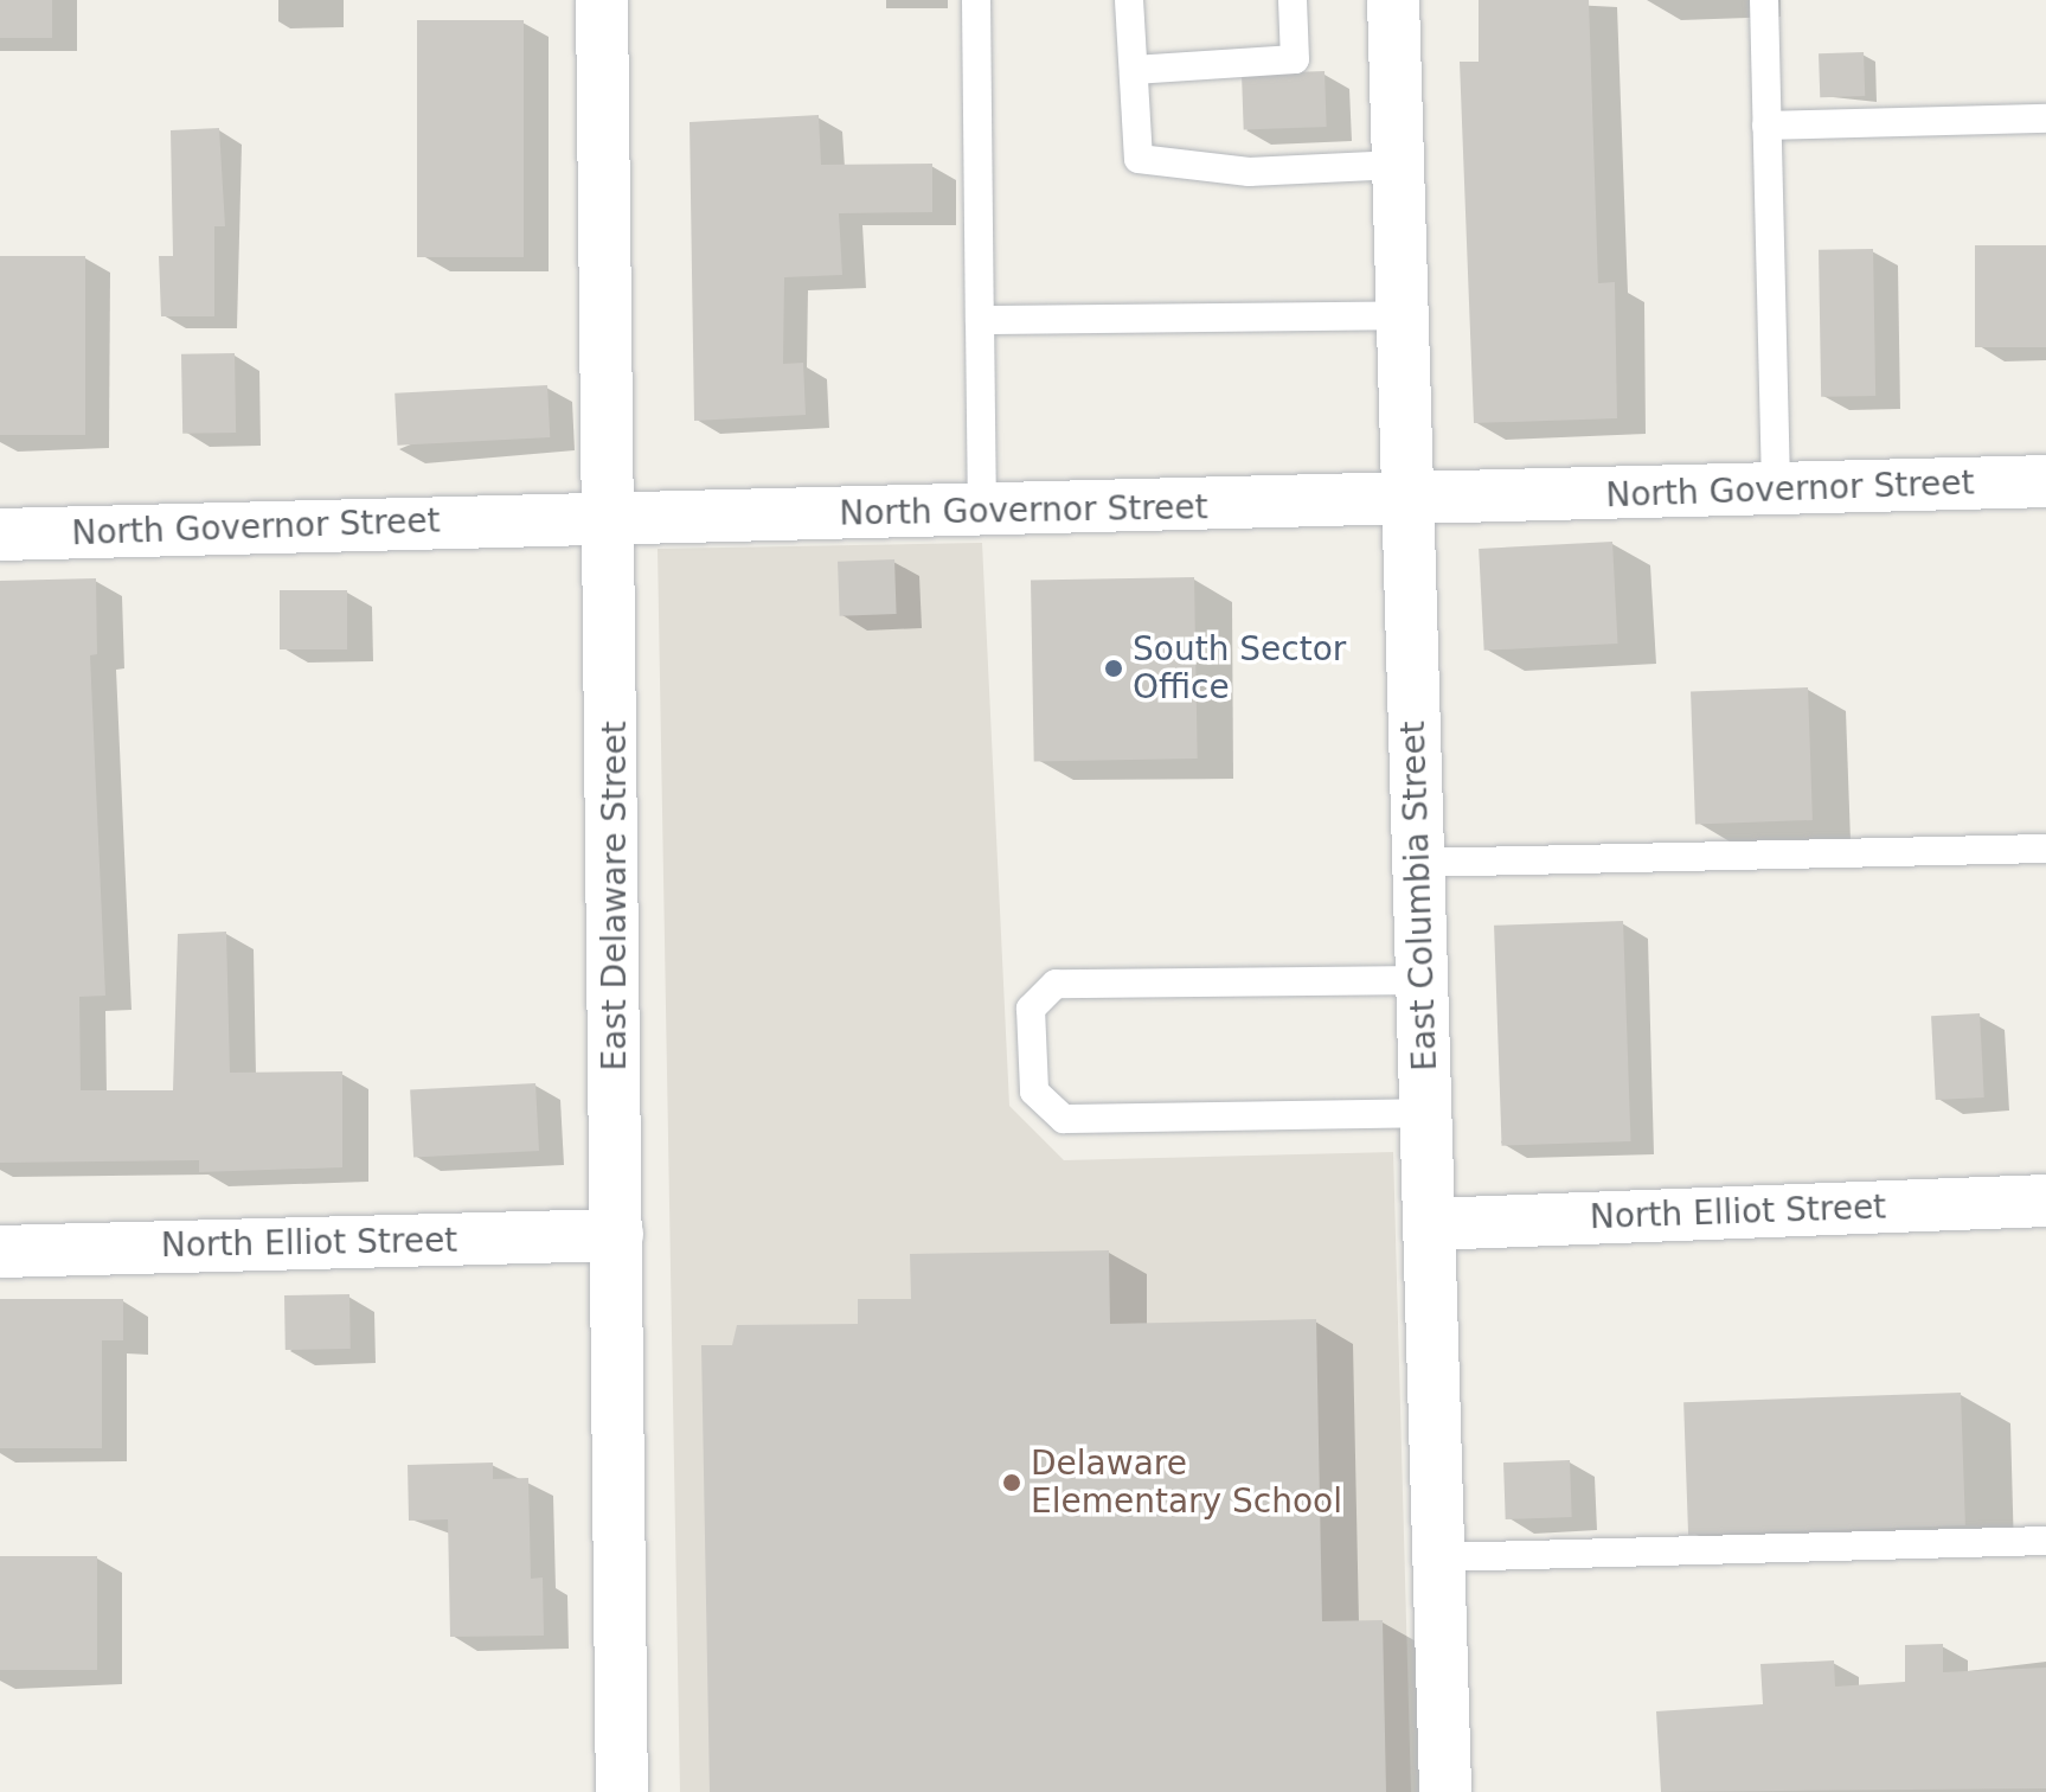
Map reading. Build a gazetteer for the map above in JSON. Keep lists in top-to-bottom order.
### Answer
{
  "streets": {
    "main road": [
      "North Governor Street",
      "East Delaware Street",
      "East Columbia Street",
      "North Elliot Street"
    ]
  },
  "crossings": [
    ["North Governor Street", "East Delaware Street"],
    ["North Governor Street", "East Columbia Street"],
    ["East Delaware Street", "North Elliot Street"],
    ["East Columbia Street", "North Elliot Street"]
  ],
  "places": ["South Sector Office", "Delaware Elementary School"]
}
